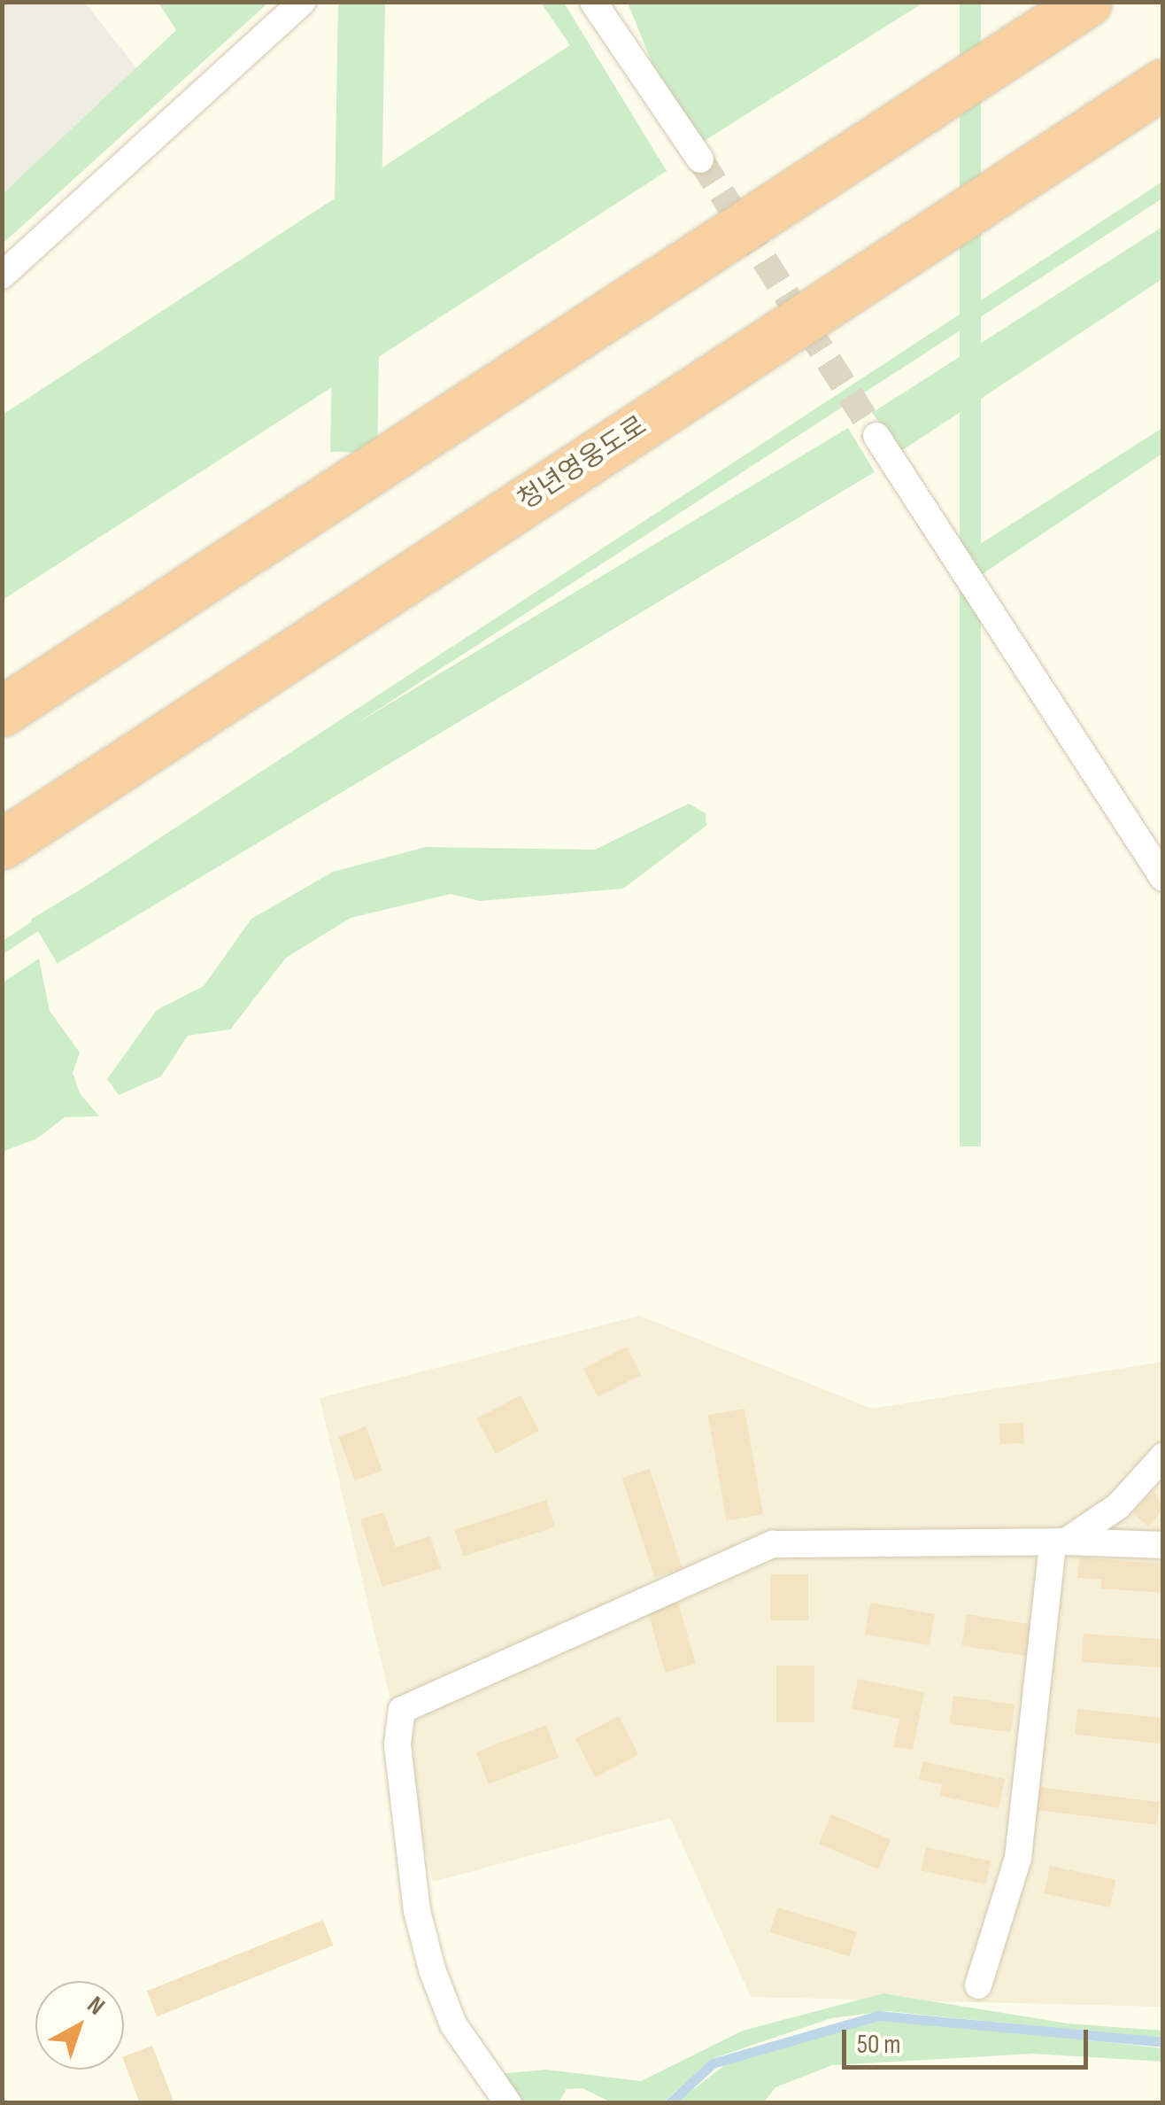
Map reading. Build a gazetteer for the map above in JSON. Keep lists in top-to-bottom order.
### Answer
{
  "streets": {
    "highway": ["청년영웅도로"]
  },
  "scale_bar": "50 m",
  "north": "top right"
}
